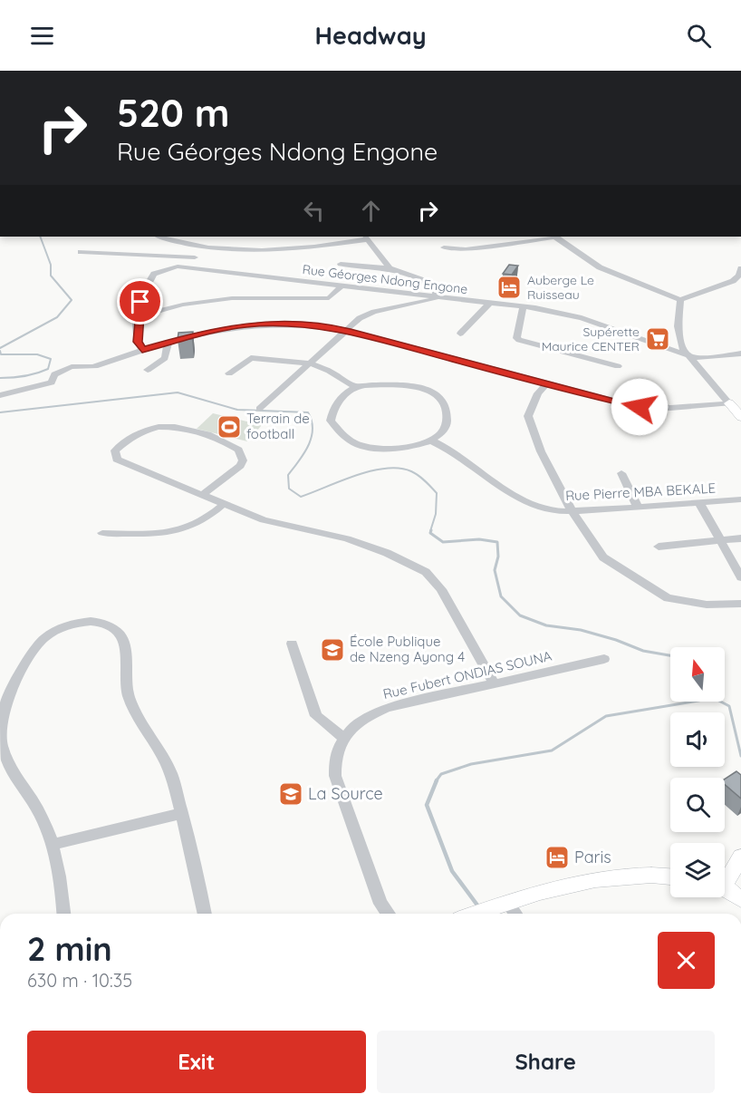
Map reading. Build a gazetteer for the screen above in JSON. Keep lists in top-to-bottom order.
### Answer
{
  "streets": {
    "street": ["Rue Géorges Ndong Engone", "Rue Pierre MBA BEKALE", "Rue Fubert ONDIAS SOUNA"]
  },
  "places": {
    "hotel": ["Auberge Le Ruisseau", "Paris"],
    "supermarket": ["Supérette Maurice CENTER"],
    "sports": ["Terrain de football"],
    "school or university": ["École Publique de Nzeng Ayong 4", "La Source"]
  },
  "north": "top",
  "page": {
    "header": "Headway",
    "turn": ["520 m", "Rue Géorges Ndong Engone"],
    "heading": ["2 min", "630 m · 10:35"],
    "buttons": ["Exit", "Share"]
  }
}
